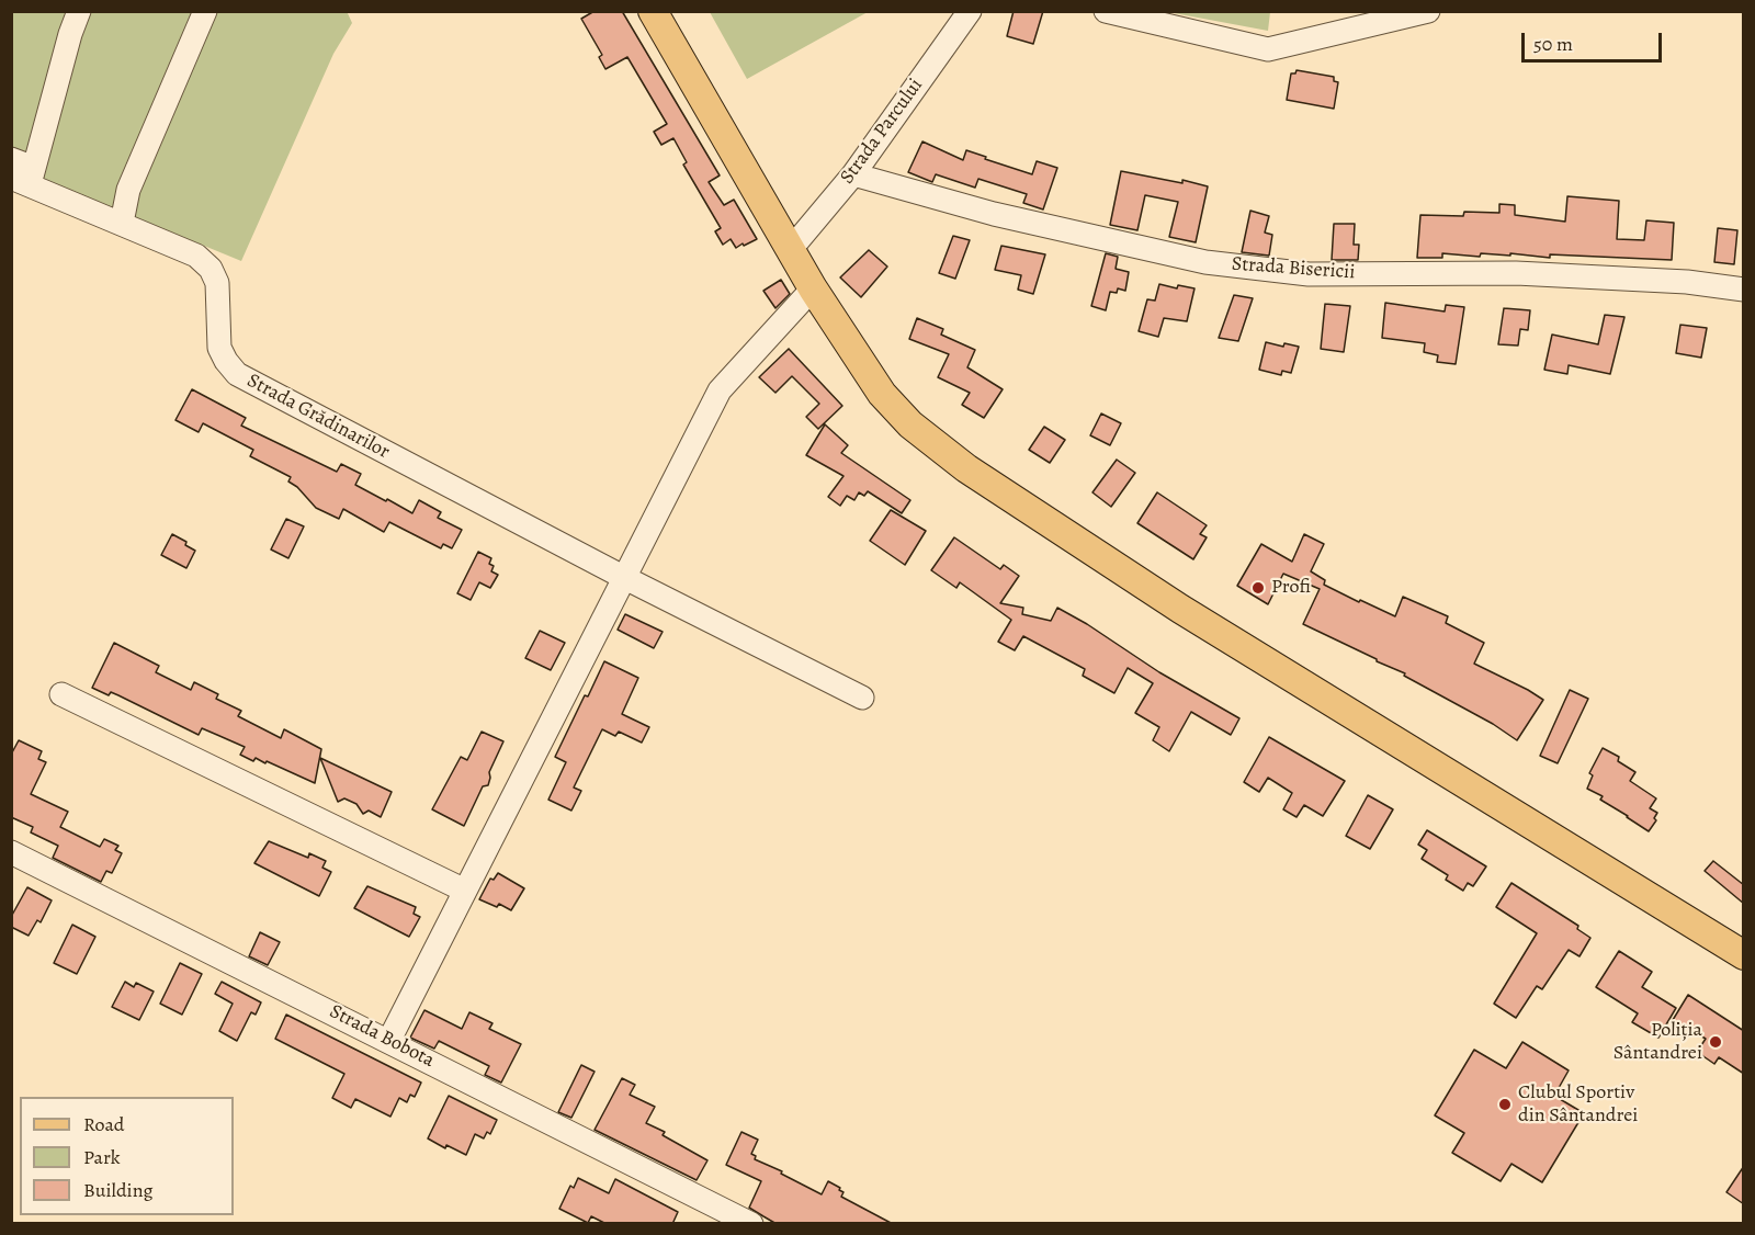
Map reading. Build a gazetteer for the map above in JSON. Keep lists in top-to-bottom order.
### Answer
{
  "streets": {
    "street": [
      "Strada Parcului",
      "Strada Bisericii",
      "Strada Grădinarilor",
      "Strada Bobota"
    ]
  },
  "crossings": [
    ["Strada Parcului", "Strada Bisericii"]
  ],
  "places": ["Profi", "Poliția Sântandrei", "Clubul Sportiv din Sântandrei"],
  "legend": ["Road", "Park", "Building"],
  "scale_bar": "50 m"
}
